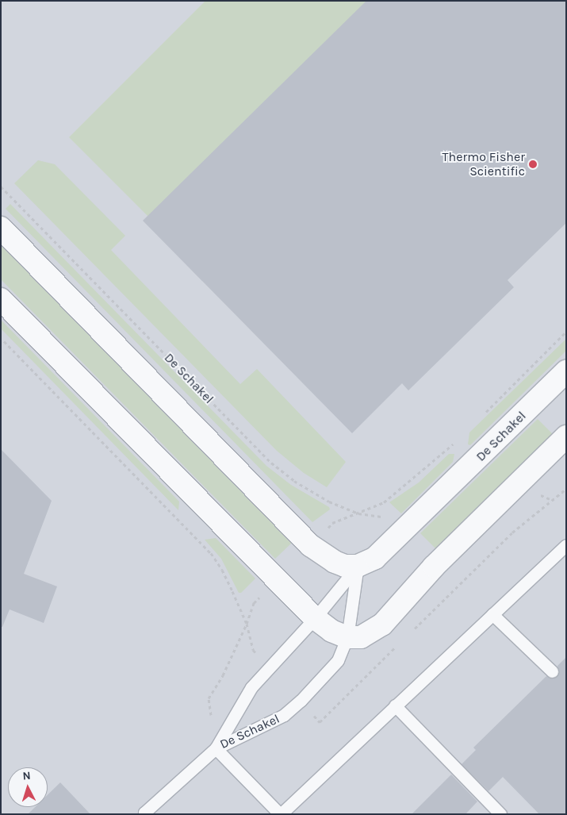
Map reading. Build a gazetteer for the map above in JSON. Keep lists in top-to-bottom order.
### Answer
{
  "streets": {
    "street": ["De Schakel"]
  },
  "places": ["Thermo Fisher Scientific"],
  "north": "top"
}
